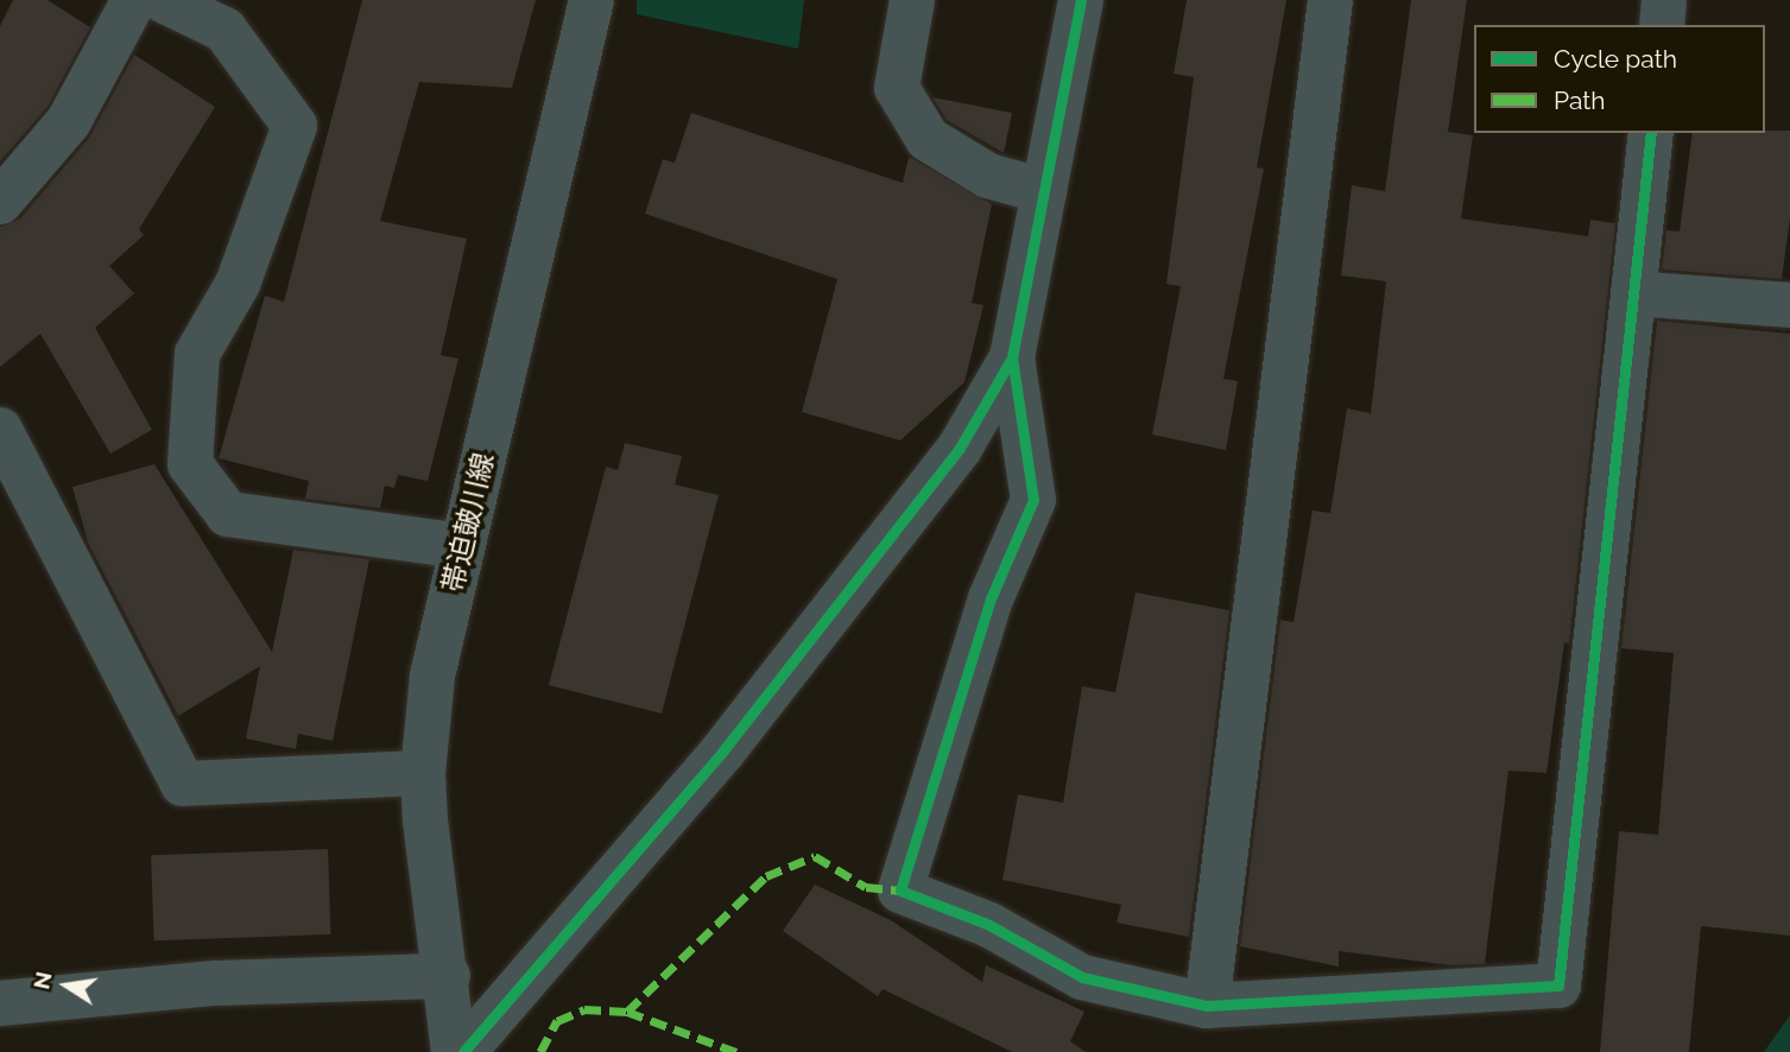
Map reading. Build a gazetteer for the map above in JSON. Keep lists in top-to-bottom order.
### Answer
{
  "streets": {
    "street": ["帯迫皷川線"]
  },
  "legend": ["Cycle path", "Path"],
  "north": "left"
}
